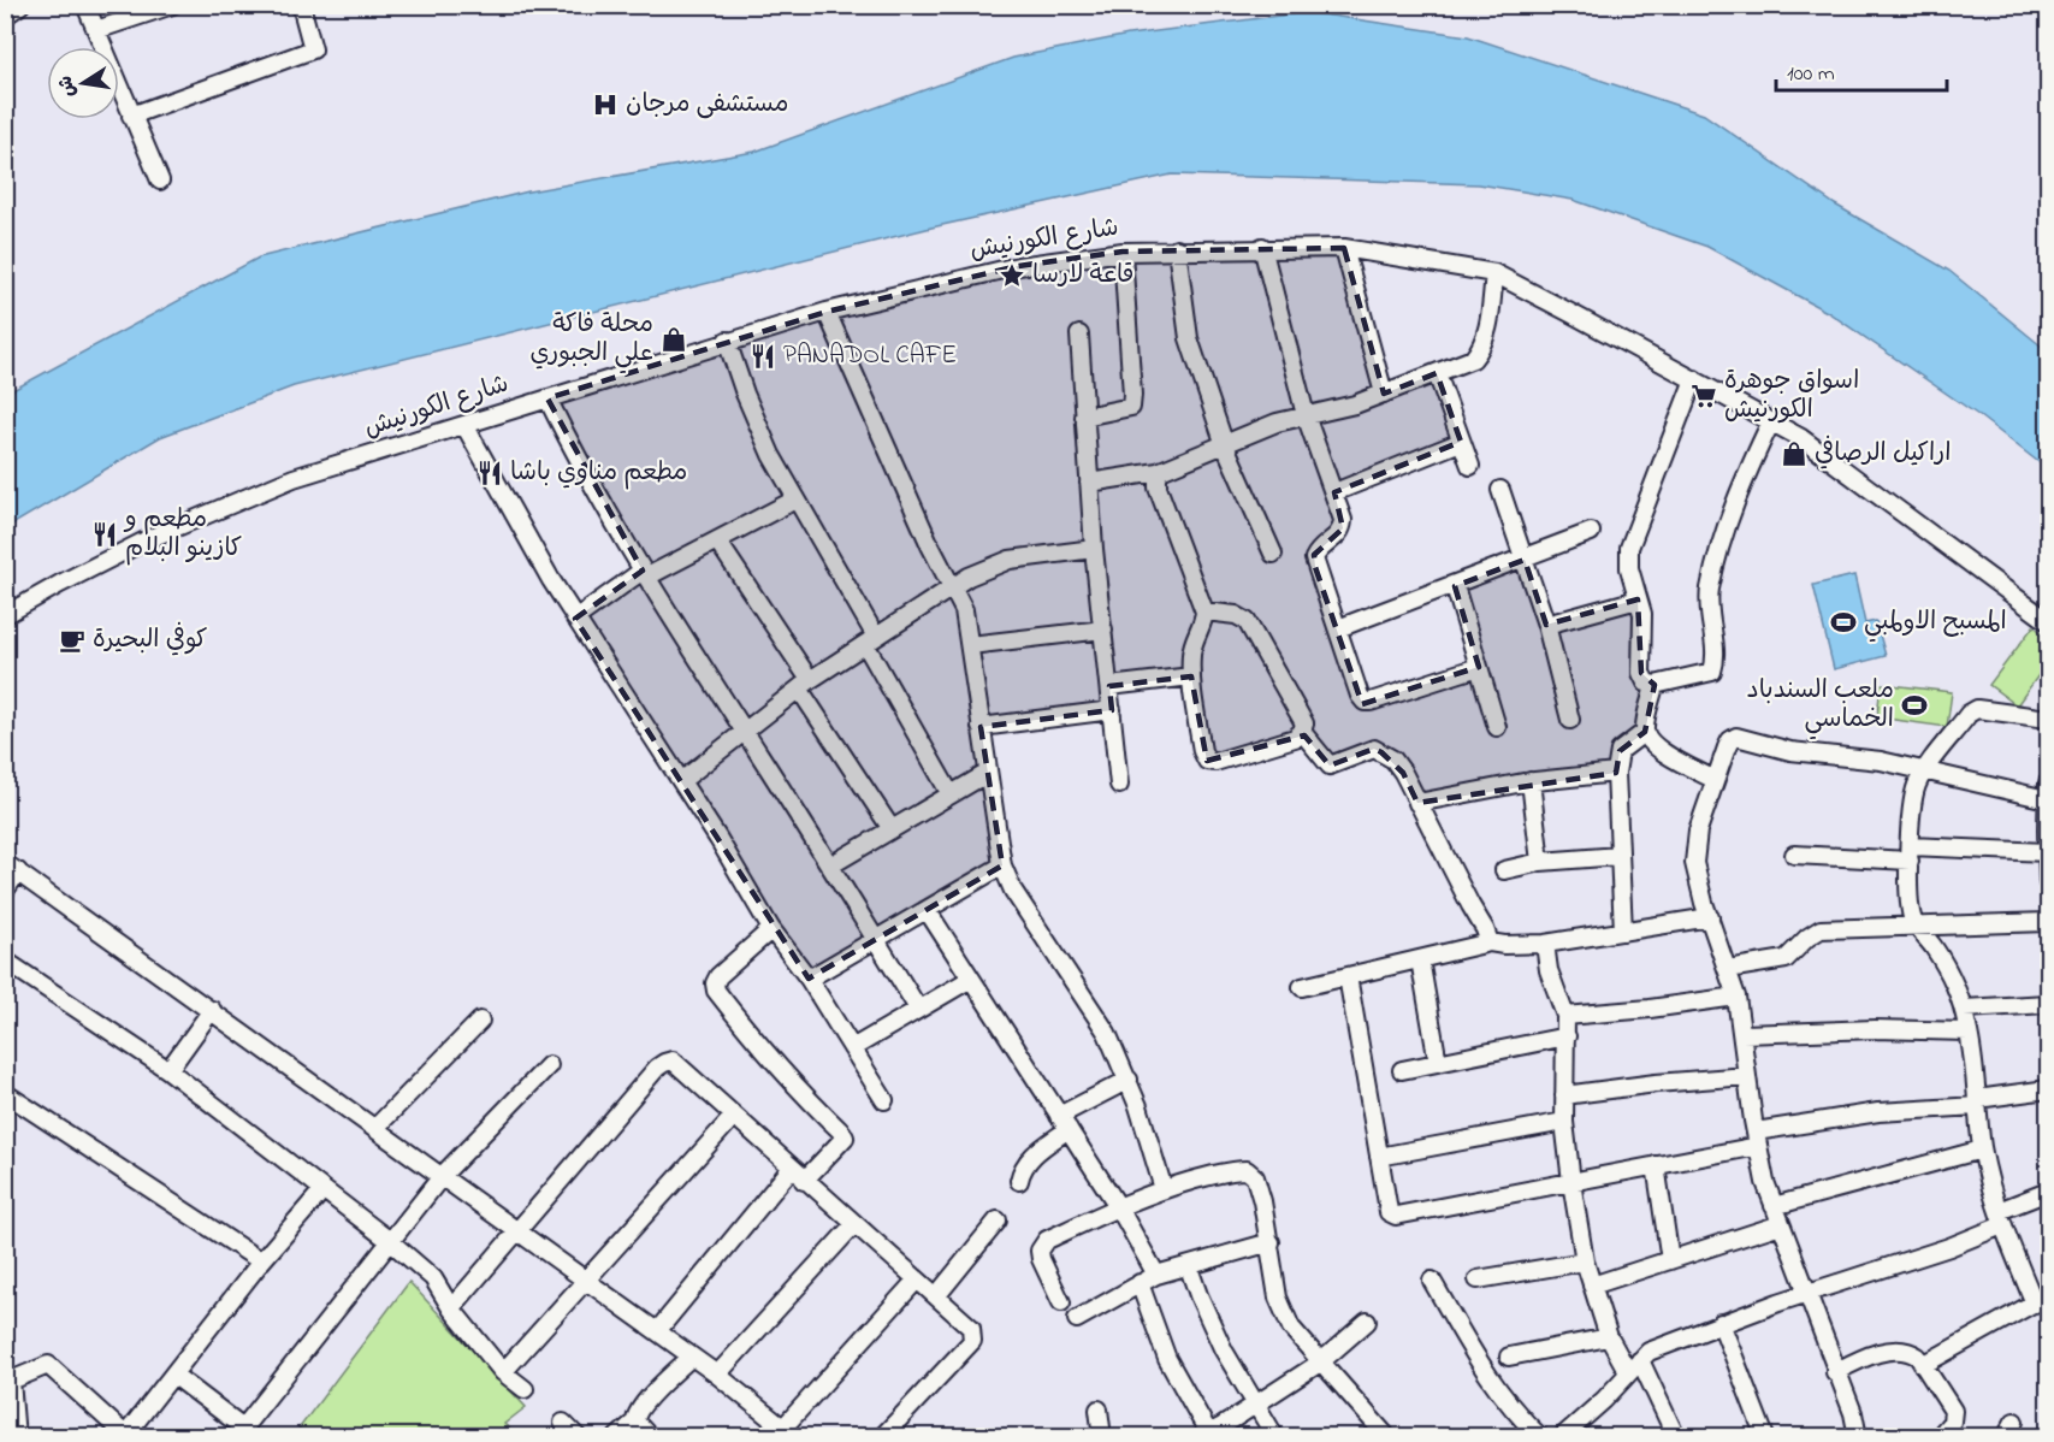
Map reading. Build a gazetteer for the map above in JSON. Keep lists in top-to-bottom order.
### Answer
{
  "streets": {
    "street": ["شارع الكورنيش"]
  },
  "places": {
    "hospital": ["مستشفى مرجان"],
    "place": ["قاعة لارسا"],
    "shop": ["محلة فاكة علي الجبوري", "اراكيل الرصافي"],
    "restaurant": ["PANADOL CAFE", "مطعم مناوي باشا", "مطعم و كازينو البلام"],
    "supermarket": ["اسواق جوهرة الكورنيش"],
    "sports": ["المسبح الاولمبي", "ملعب السندباد الخماسي"],
    "cafe": ["كوفي البحيرة"]
  },
  "scale_bar": "100 m",
  "north": "left"
}
